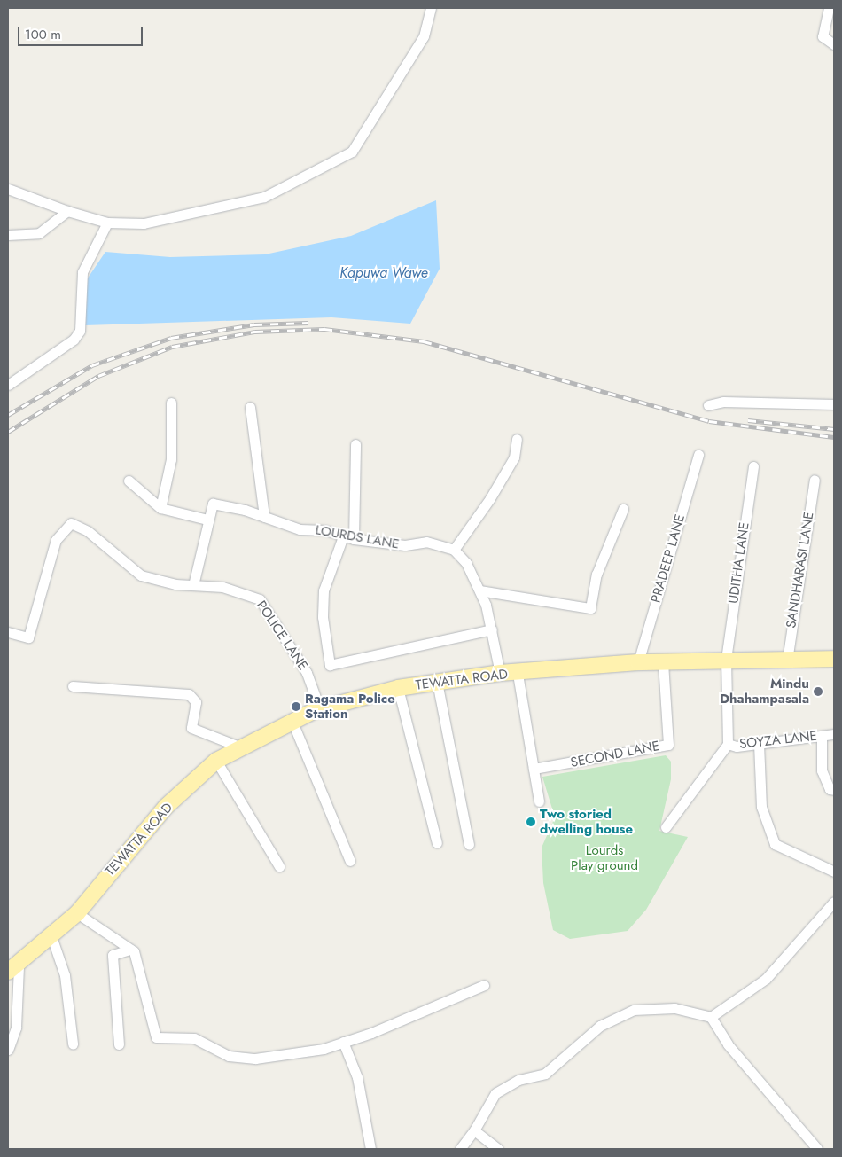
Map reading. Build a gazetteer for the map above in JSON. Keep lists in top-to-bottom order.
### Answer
{
  "streets": {
    "main road": ["TEWATTA ROAD"],
    "street": [
      "LOURDS LANE",
      "PRADEEP LANE",
      "UDITHA LANE",
      "SANDHARASI LANE",
      "POLICE LANE",
      "SOYZA LANE",
      "SECOND LANE"
    ]
  },
  "crossings": [
    ["LOURDS LANE", "POLICE LANE"],
    ["PRADEEP LANE", "TEWATTA ROAD"],
    ["UDITHA LANE", "TEWATTA ROAD"],
    ["UDITHA LANE", "SOYZA LANE"],
    ["SANDHARASI LANE", "TEWATTA ROAD"],
    ["POLICE LANE", "TEWATTA ROAD"],
    ["TEWATTA ROAD", "SOYZA LANE"],
    ["TEWATTA ROAD", "SECOND LANE"]
  ],
  "water": ["Kapuwa Wawe"],
  "parks": ["Lourds Play ground"],
  "places": ["Mindu Dhahampasala", "Ragama Police Station", "Two storied dwelling house"],
  "scale_bar": "100 m"
}
